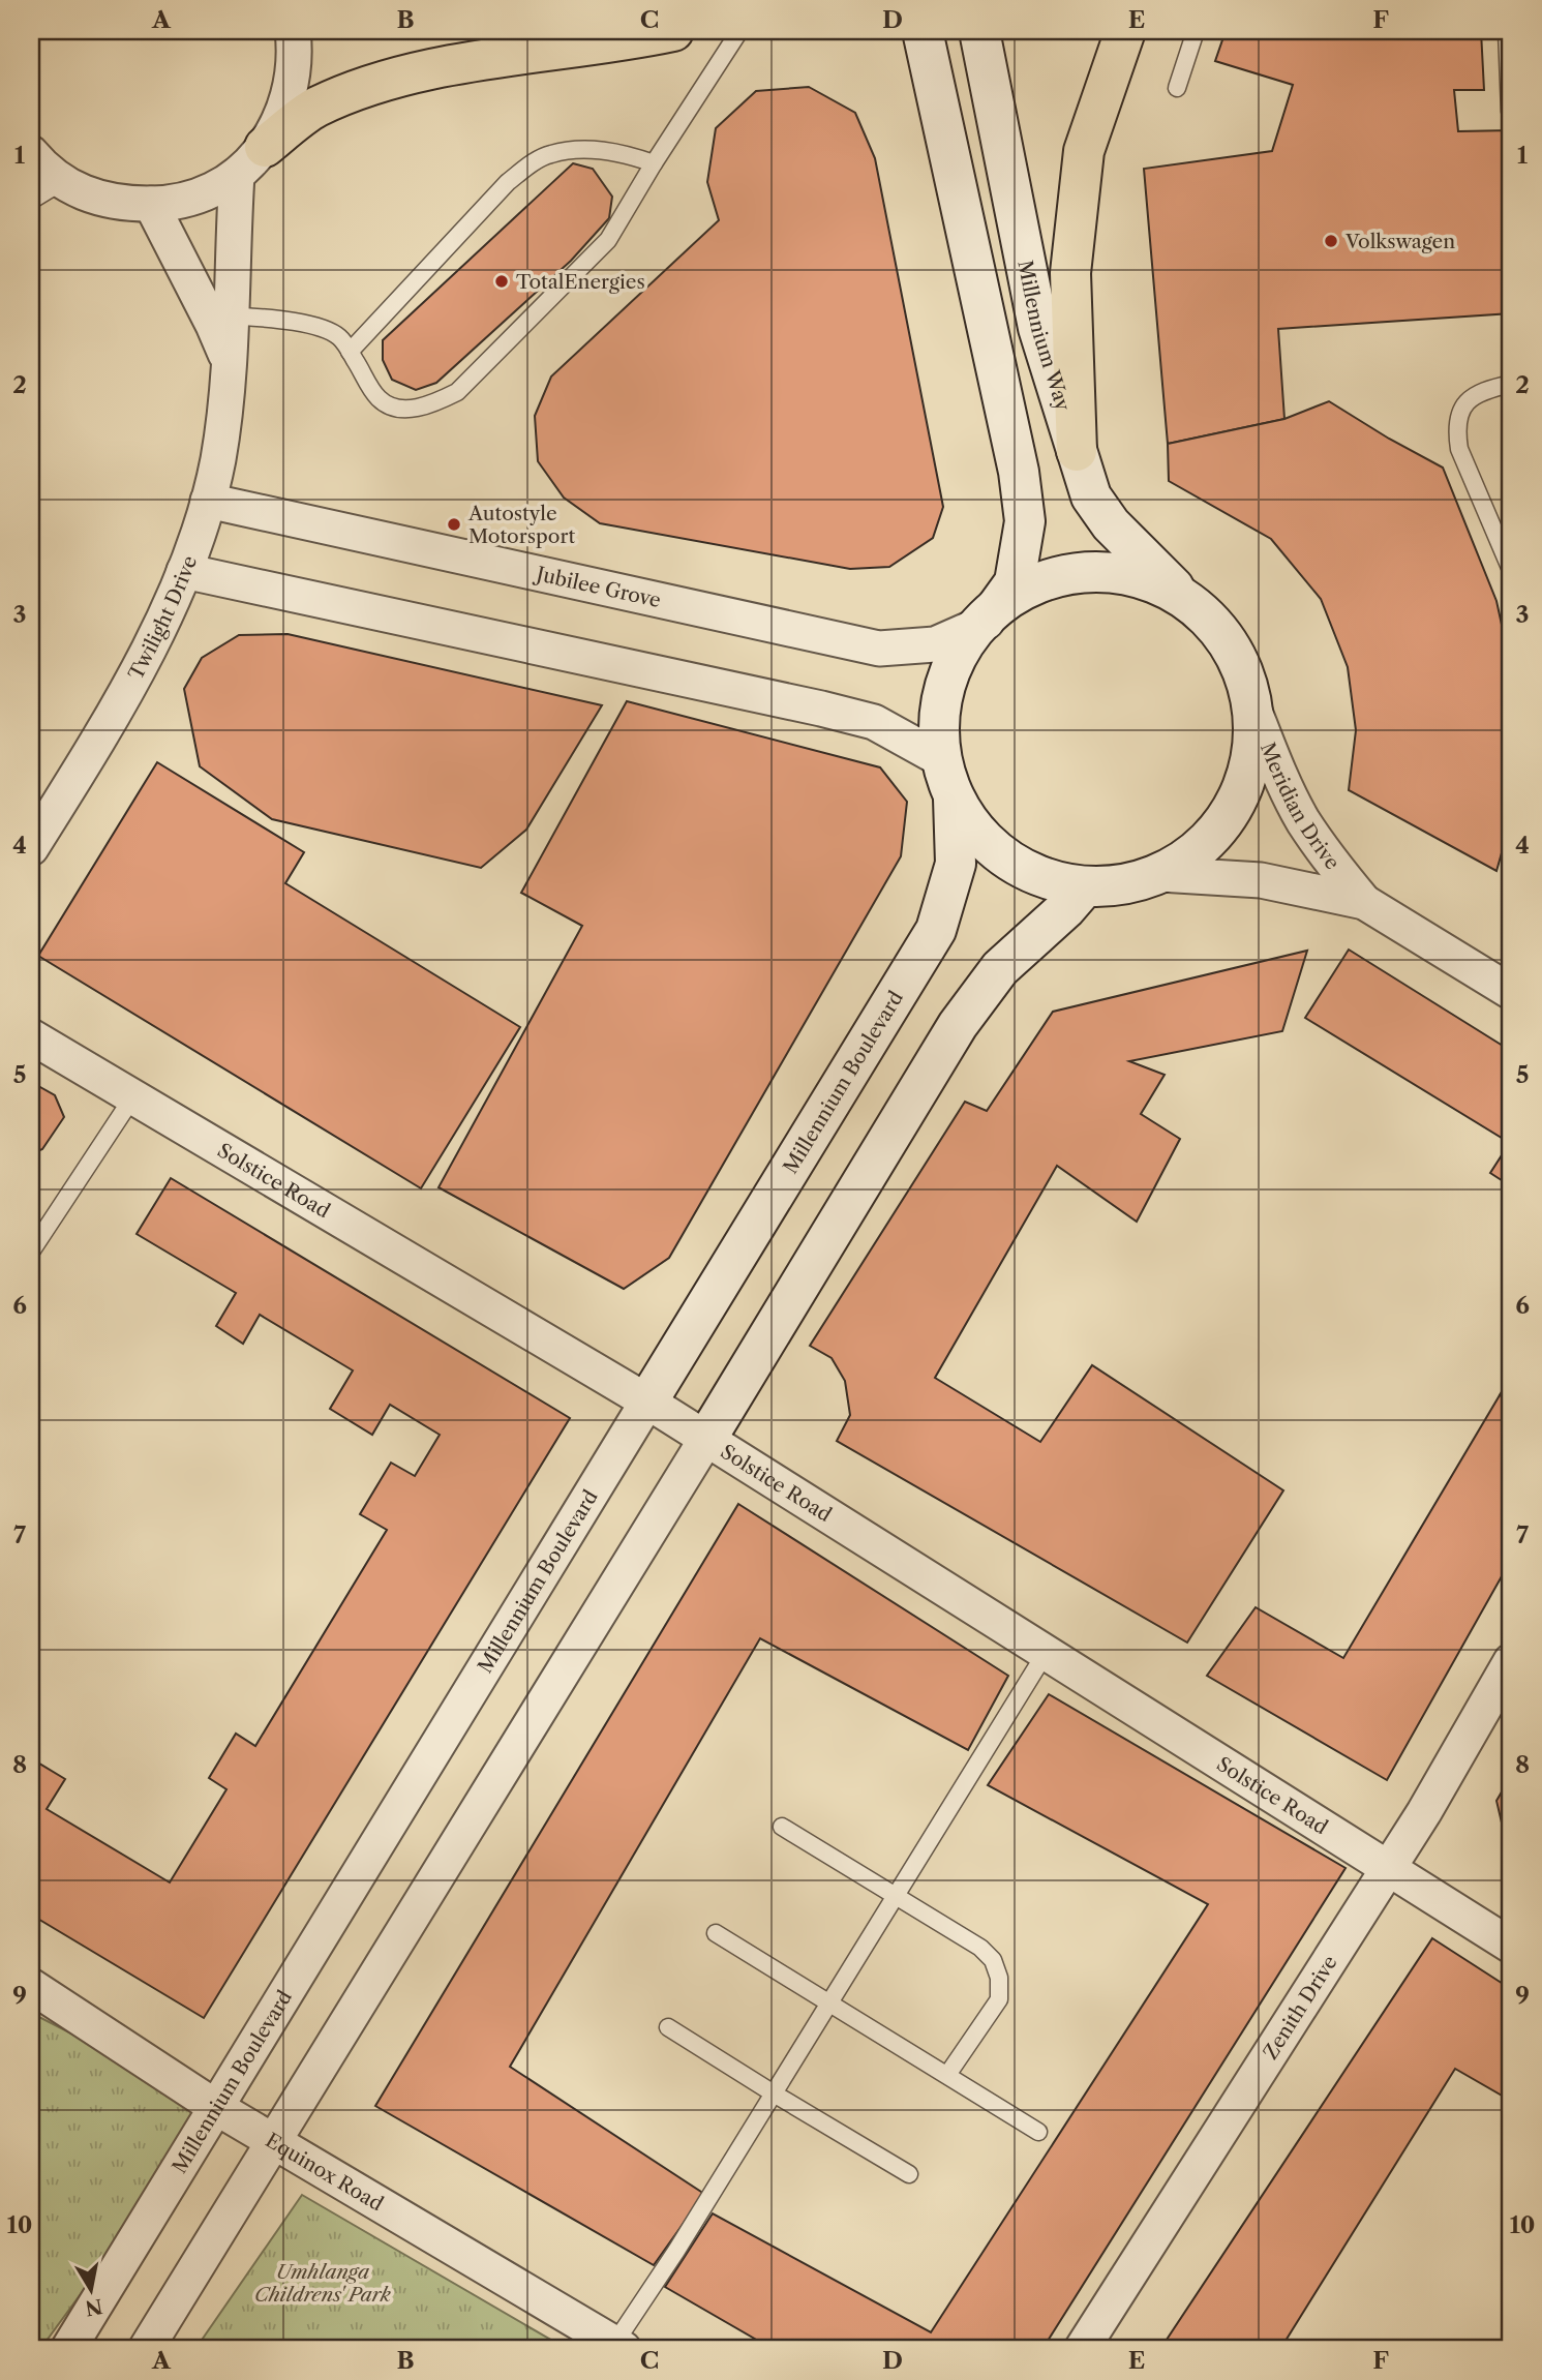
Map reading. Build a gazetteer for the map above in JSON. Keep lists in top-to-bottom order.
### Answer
{
  "streets": {
    "street": [
      "Millennium Way",
      "Jubilee Grove",
      "Twilight Drive",
      "Meridian Drive",
      "Millennium Boulevard",
      "Solstice Road",
      "Zenith Drive",
      "Equinox Road"
    ]
  },
  "crossings": [
    ["Millennium Way", "Millennium Boulevard"],
    ["Jubilee Grove", "Twilight Drive"],
    ["Jubilee Grove", "Millennium Boulevard"],
    ["Meridian Drive", "Millennium Boulevard"],
    ["Millennium Boulevard", "Solstice Road"],
    ["Millennium Boulevard", "Equinox Road"],
    ["Solstice Road", "Zenith Drive"]
  ],
  "parks": ["Umhlanga Childrens' Park"],
  "places": ["Volkswagen", "TotalEnergies", "Autostyle Motorsport"],
  "north": "bottom",
  "grid": {
    "columns": [
      "A",
      "B",
      "C",
      "D",
      "E",
      "F"
    ],
    "rows": [
      "1",
      "2",
      "3",
      "4",
      "5",
      "6",
      "7",
      "8",
      "9",
      "10"
    ]
  }
}
